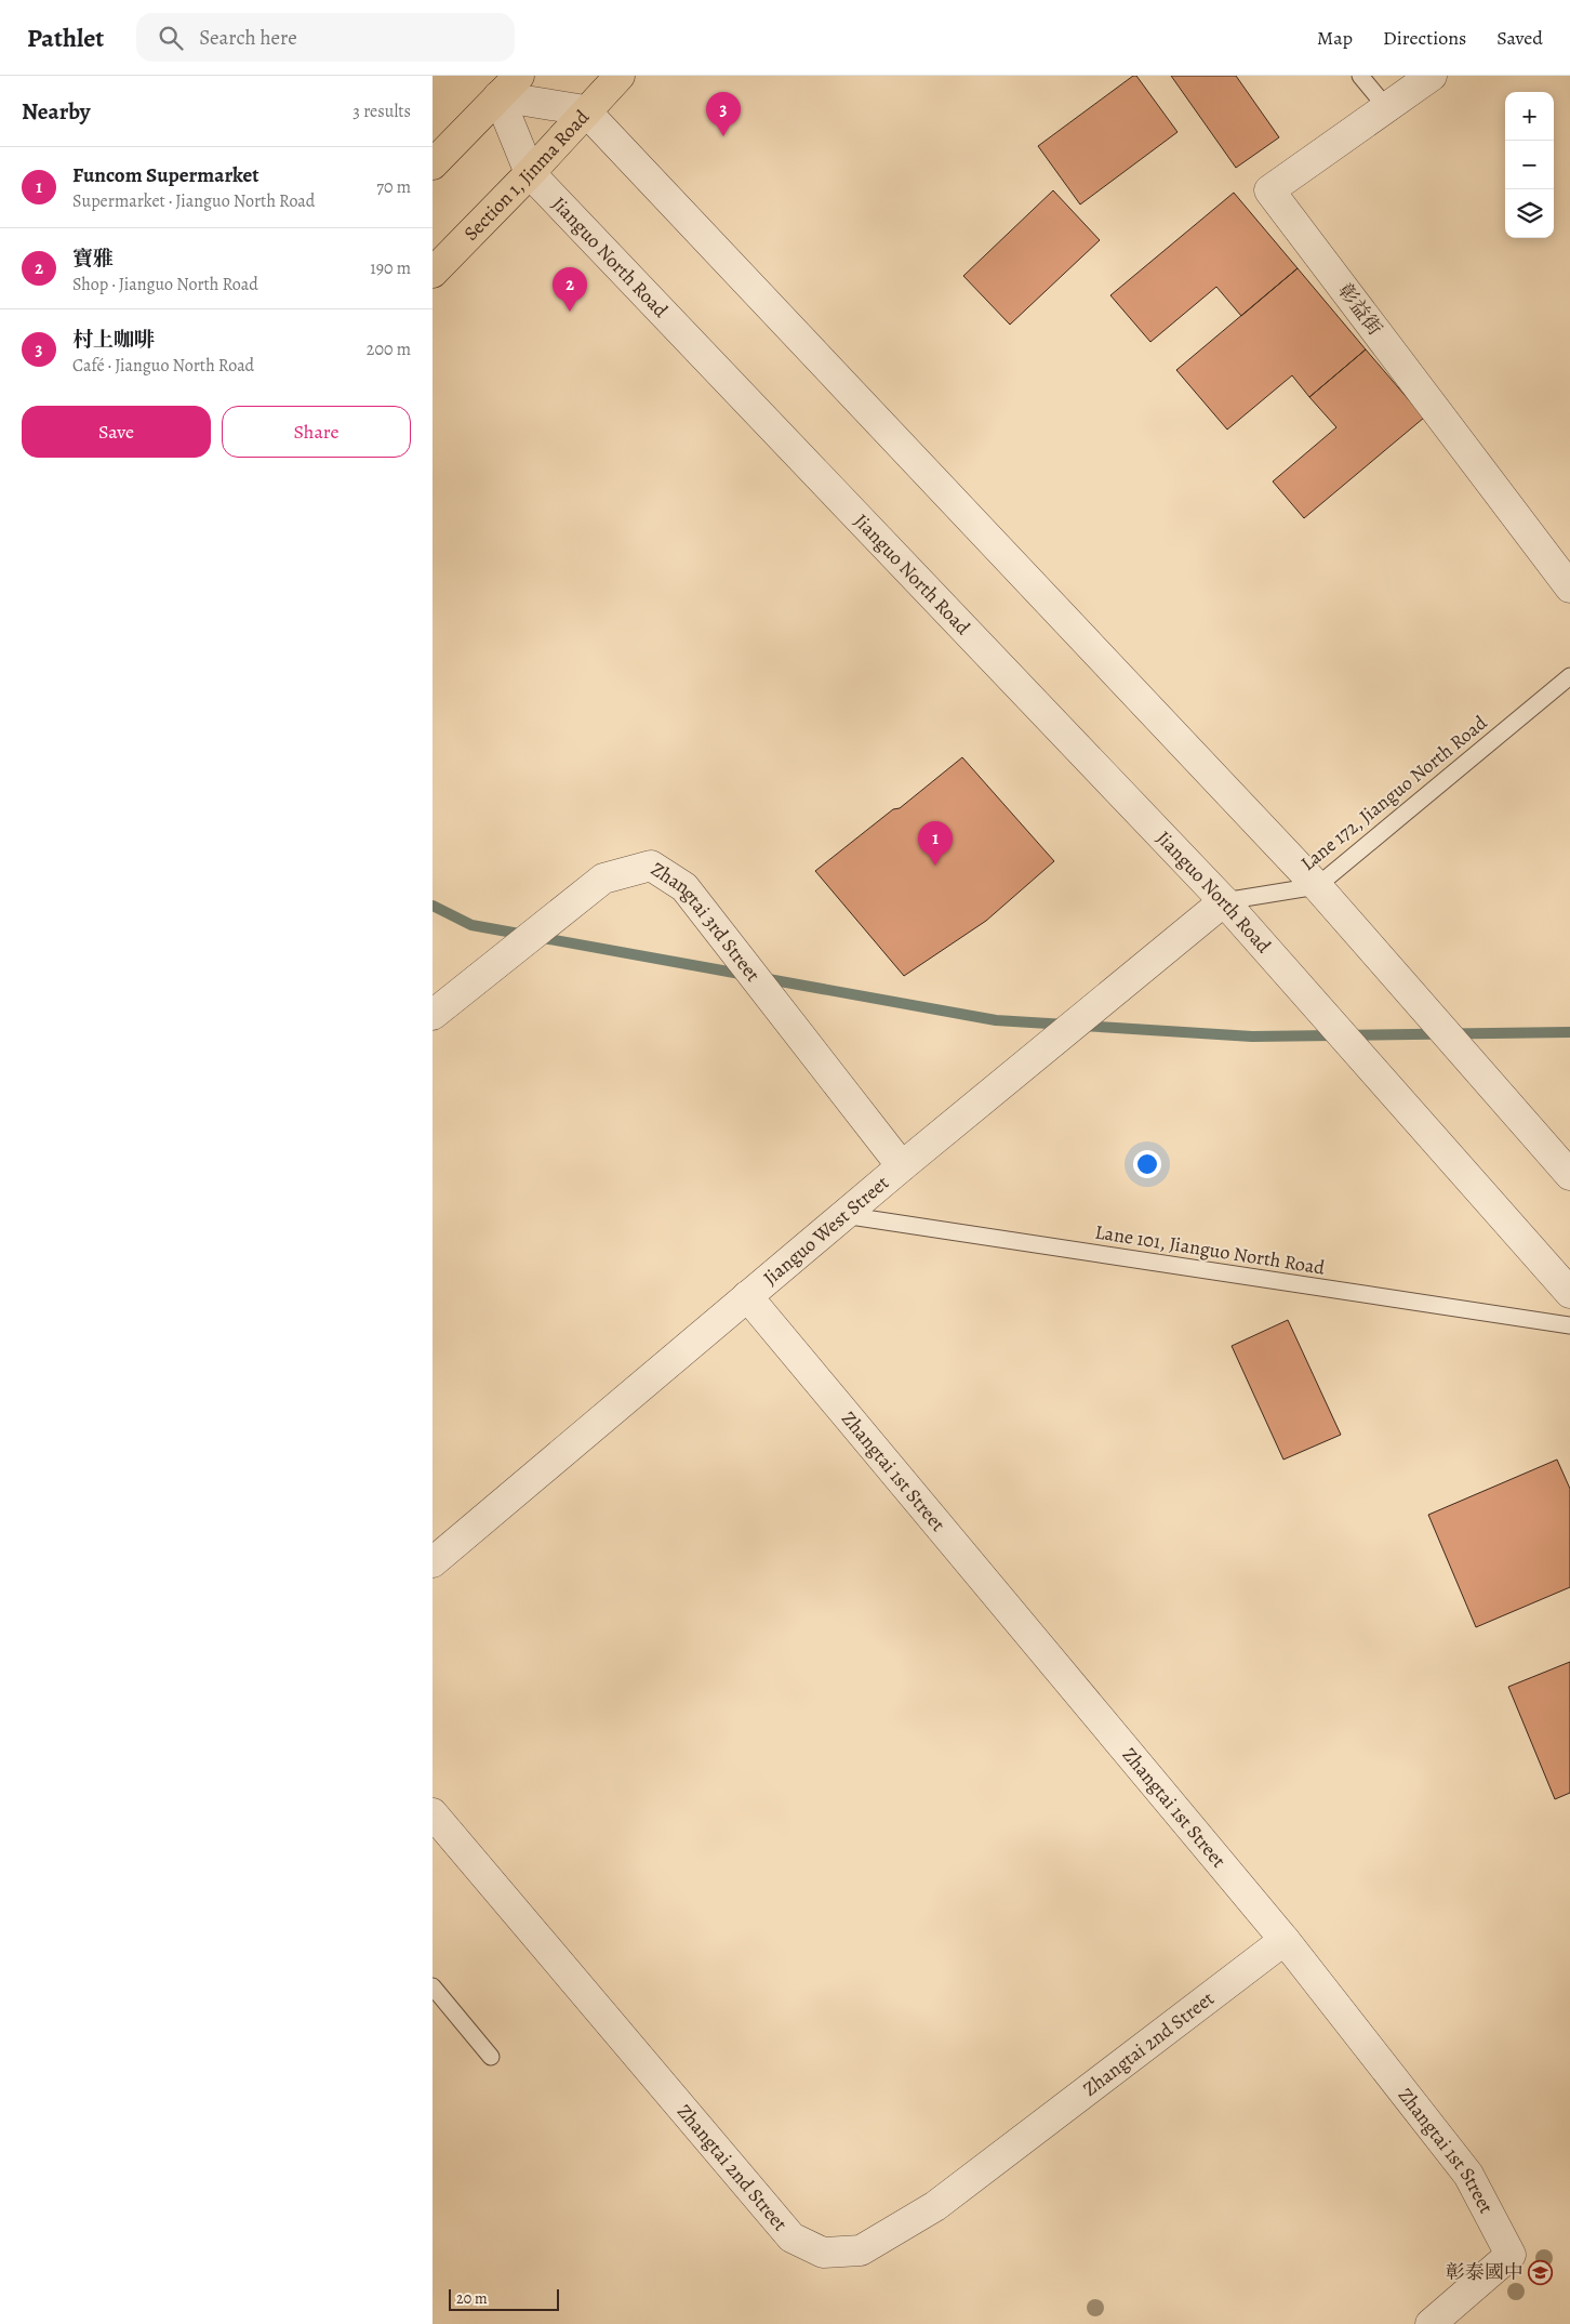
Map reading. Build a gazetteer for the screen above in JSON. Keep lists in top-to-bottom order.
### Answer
{
  "streets": {
    "main road": ["Section 1, Jinma Road"],
    "street": [
      "Jianguo North Road",
      "彰益街",
      "Zhangtai 3rd Street",
      "Jianguo West Street",
      "Zhangtai 1st Street",
      "Zhangtai 2nd Street"
    ],
    "lane": ["Lane 172, Jianguo North Road", "Lane 101, Jianguo North Road"]
  },
  "crossings": [
    ["Section 1, Jinma Road", "Jianguo North Road"],
    ["Jianguo North Road", "Lane 172, Jianguo North Road"],
    ["Jianguo North Road", "Jianguo West Street"],
    ["Lane 172, Jianguo North Road", "Jianguo West Street"],
    ["Zhangtai 3rd Street", "Jianguo West Street"],
    ["Jianguo West Street", "Lane 101, Jianguo North Road"],
    ["Jianguo West Street", "Zhangtai 1st Street"],
    ["Zhangtai 1st Street", "Zhangtai 2nd Street"]
  ],
  "places": {
    "school or university": ["彰泰國中"]
  },
  "scale_bar": "20 m",
  "page": {
    "header": "Pathlet",
    "search": "Search here",
    "nav": ["Map", "Directions", "Saved"],
    "heading": ["Nearby", "3 results"],
    "map_buttons": ["+", "−"],
    "pins": ["3", "2", "1"],
    "list": [
      {
        "mark": "1",
        "name": "Funcom Supermarket",
        "note": "Supermarket · Jianguo North Road",
        "value": "70 m"
      },
      {
        "mark": "2",
        "name": "寶雅",
        "note": "Shop · Jianguo North Road",
        "value": "190 m"
      },
      {
        "mark": "3",
        "name": "村上咖啡",
        "note": "Café · Jianguo North Road",
        "value": "200 m"
      }
    ],
    "buttons": ["Save", "Share"],
    "scale": "20 m"
  }
}
